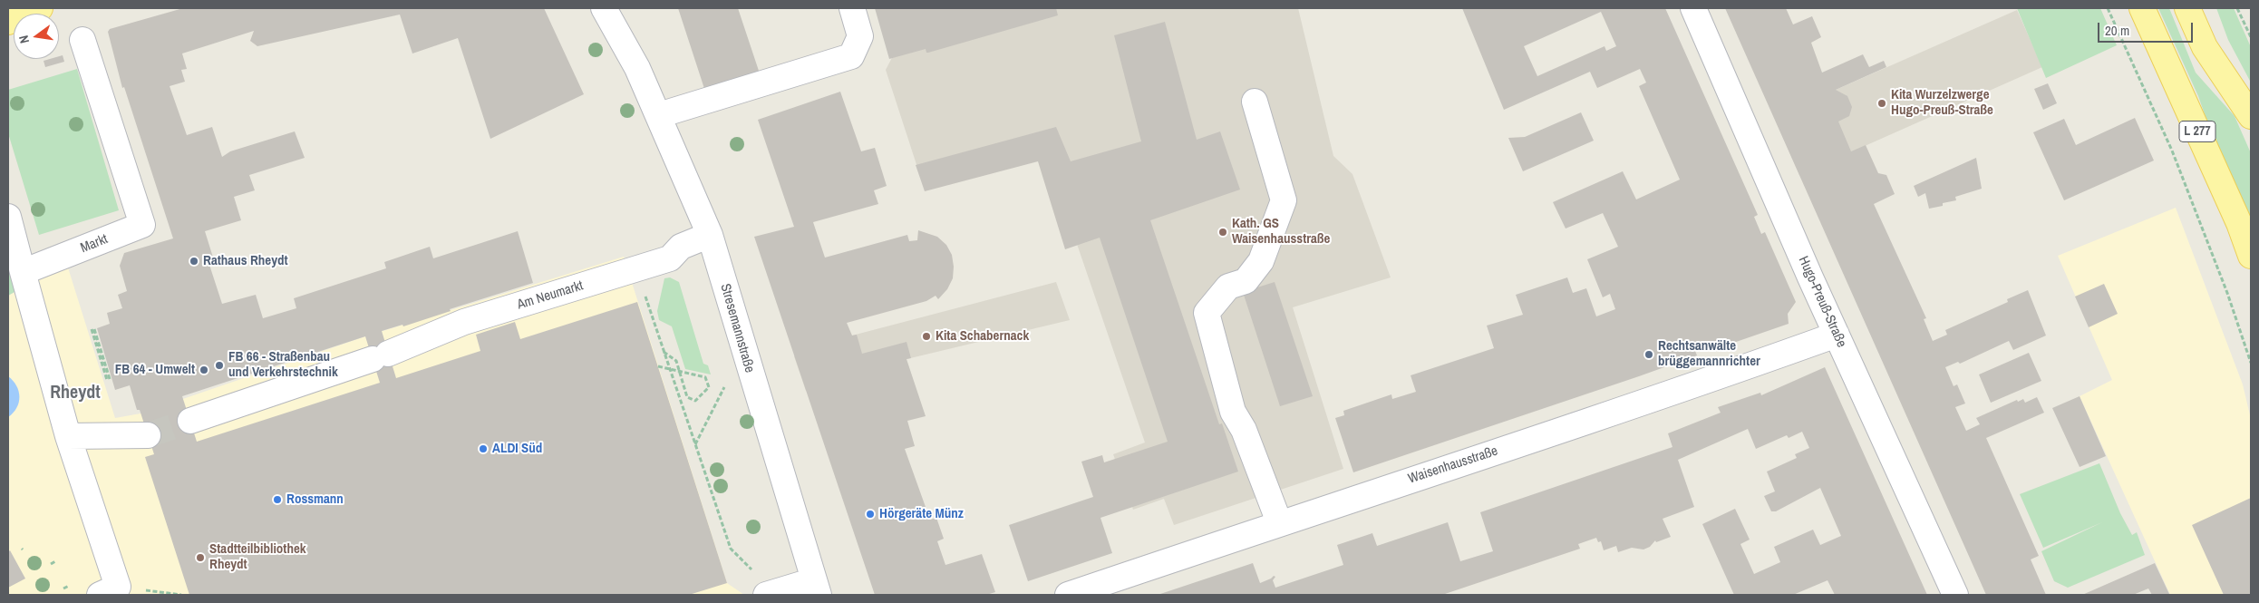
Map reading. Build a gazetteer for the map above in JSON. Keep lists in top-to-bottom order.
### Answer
{
  "streets": {
    "main road": ["L 277"],
    "street": [
      "Markt",
      "Am Neumarkt",
      "Hugo-Preuß-Straße",
      "Stresemannstraße",
      "Waisenhausstraße"
    ]
  },
  "crossings": [
    ["Am Neumarkt", "Stresemannstraße"],
    ["Hugo-Preuß-Straße", "Waisenhausstraße"]
  ],
  "districts": ["Rheydt"],
  "places": [
    "Kita Wurzelzwerge Hugo-Preuß-Straße",
    "Kath. GS Waisenhausstraße",
    "Rathaus Rheydt",
    "Kita Schabernack",
    "Rechtsanwälte brüggemannrichter",
    "FB 66 - Straßenbau und Verkehrstechnik",
    "FB 64 - Umwelt",
    "ALDI Süd",
    "Rossmann",
    "Hörgeräte Münz",
    "Stadtteilbibliothek Rheydt"
  ],
  "scale_bar": "20 m",
  "north": "left"
}
